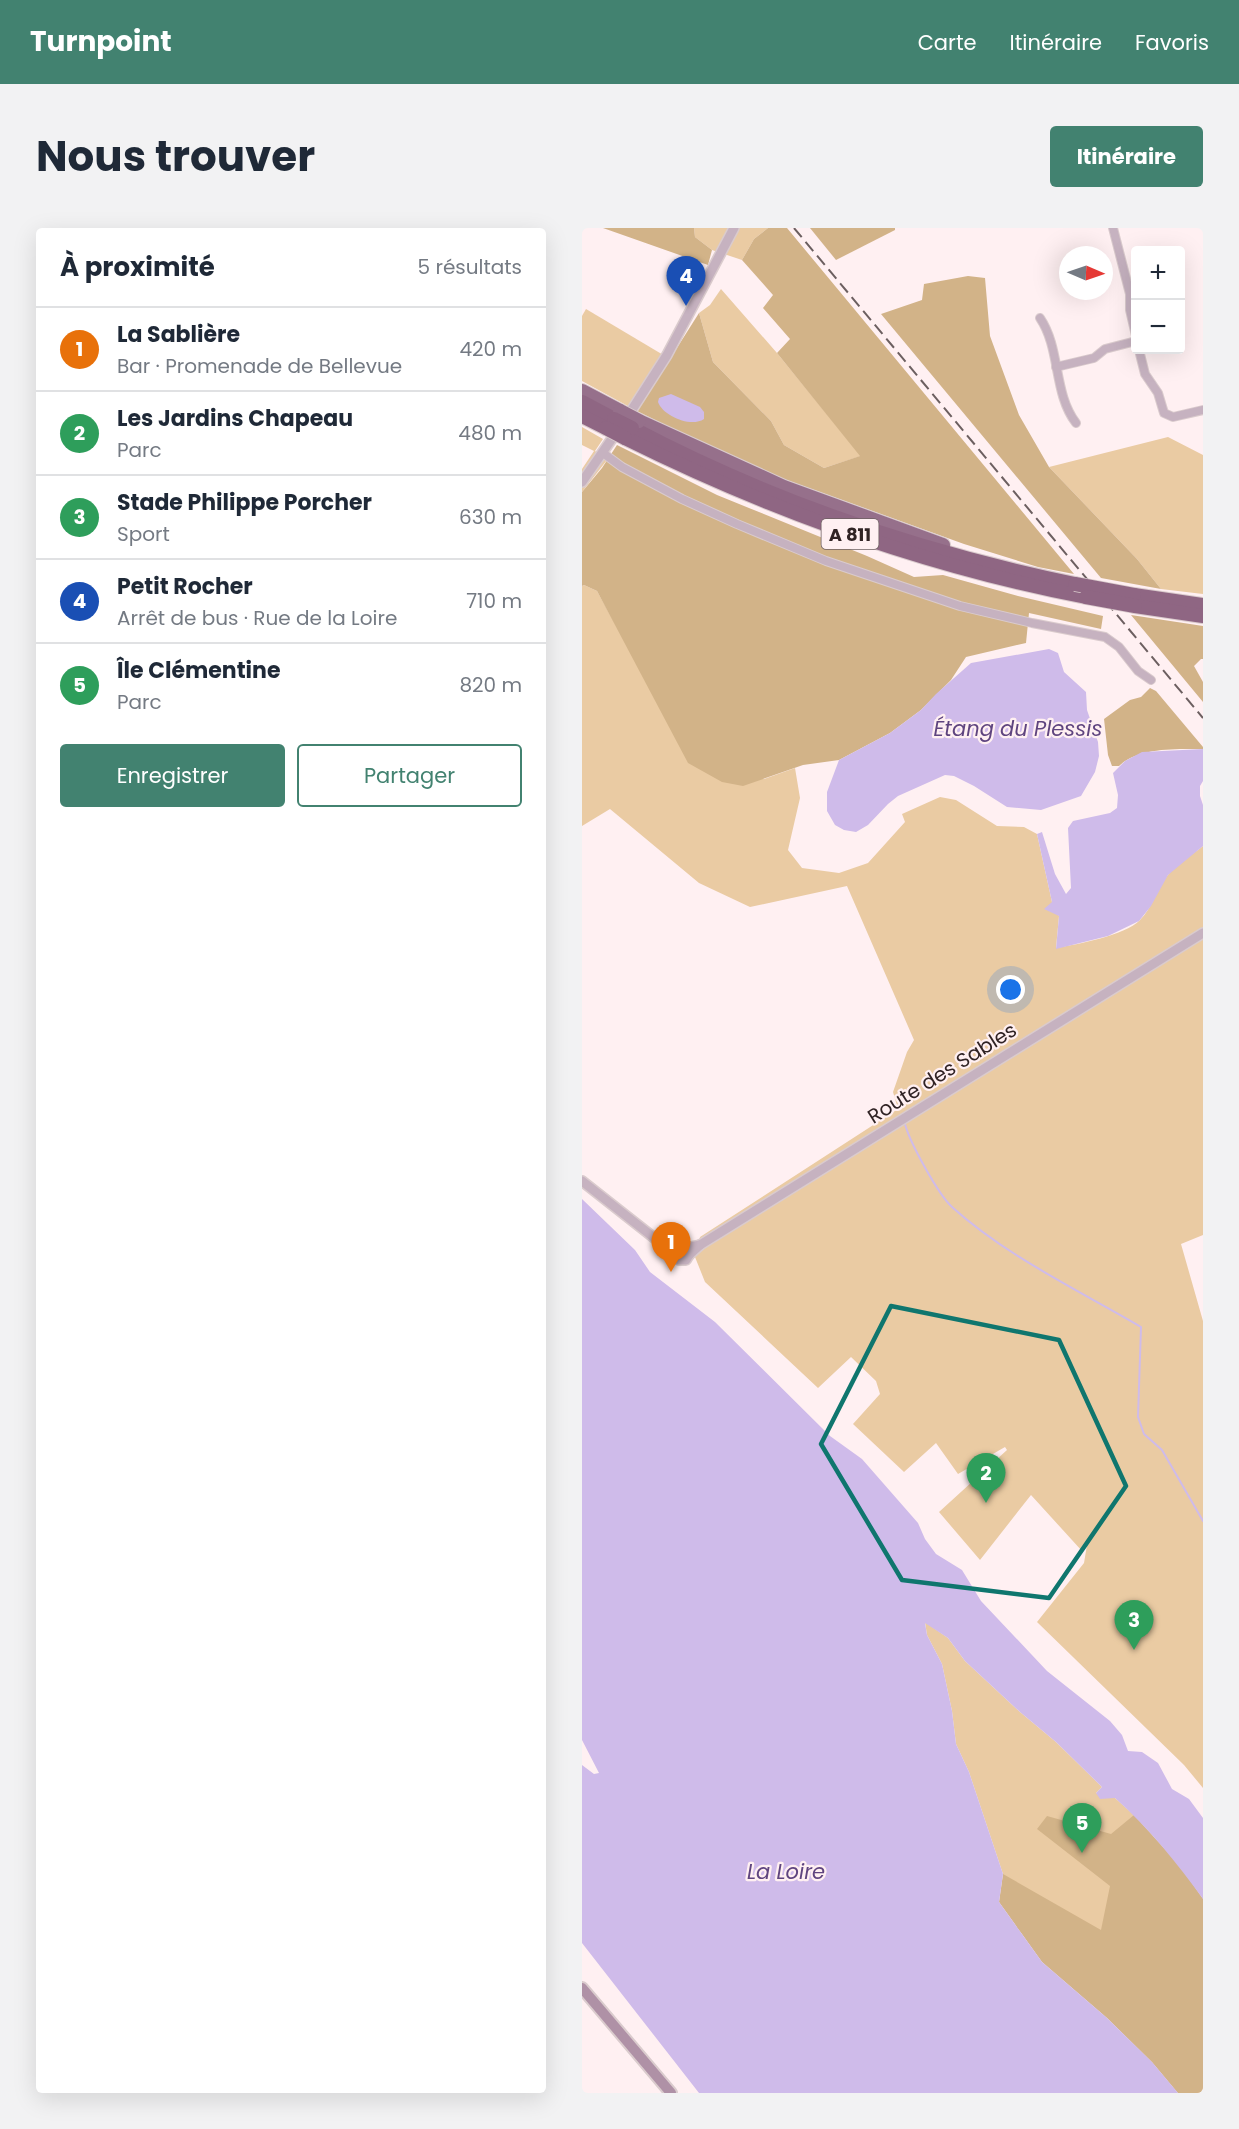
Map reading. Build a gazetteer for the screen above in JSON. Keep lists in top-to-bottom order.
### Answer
{
  "streets": {
    "highway": ["A 811"],
    "street": ["Route des Sables"]
  },
  "water": ["Étang du Plessis", "La Loire"],
  "north": "right",
  "page": {
    "header": "Turnpoint",
    "nav": ["Carte", "Itinéraire", "Favoris"],
    "title": "Nous trouver",
    "buttons": [
      "Itinéraire",
      ["Enregistrer", "Partager"]
    ],
    "heading": ["À proximité", "5 résultats"],
    "map_buttons": ["+", "−"],
    "pins": [
      "4",
      "1",
      "2",
      "3",
      "5"
    ],
    "list": [
      {
        "mark": "1",
        "name": "La Sablière",
        "note": "Bar · Promenade de Bellevue",
        "value": "420 m"
      },
      {
        "mark": "2",
        "name": "Les Jardins Chapeau",
        "note": "Parc",
        "value": "480 m"
      },
      {
        "mark": "3",
        "name": "Stade Philippe Porcher",
        "note": "Sport",
        "value": "630 m"
      },
      {
        "mark": "4",
        "name": "Petit Rocher",
        "note": "Arrêt de bus · Rue de la Loire",
        "value": "710 m"
      },
      {
        "mark": "5",
        "name": "Île Clémentine",
        "note": "Parc",
        "value": "820 m"
      }
    ]
  }
}
